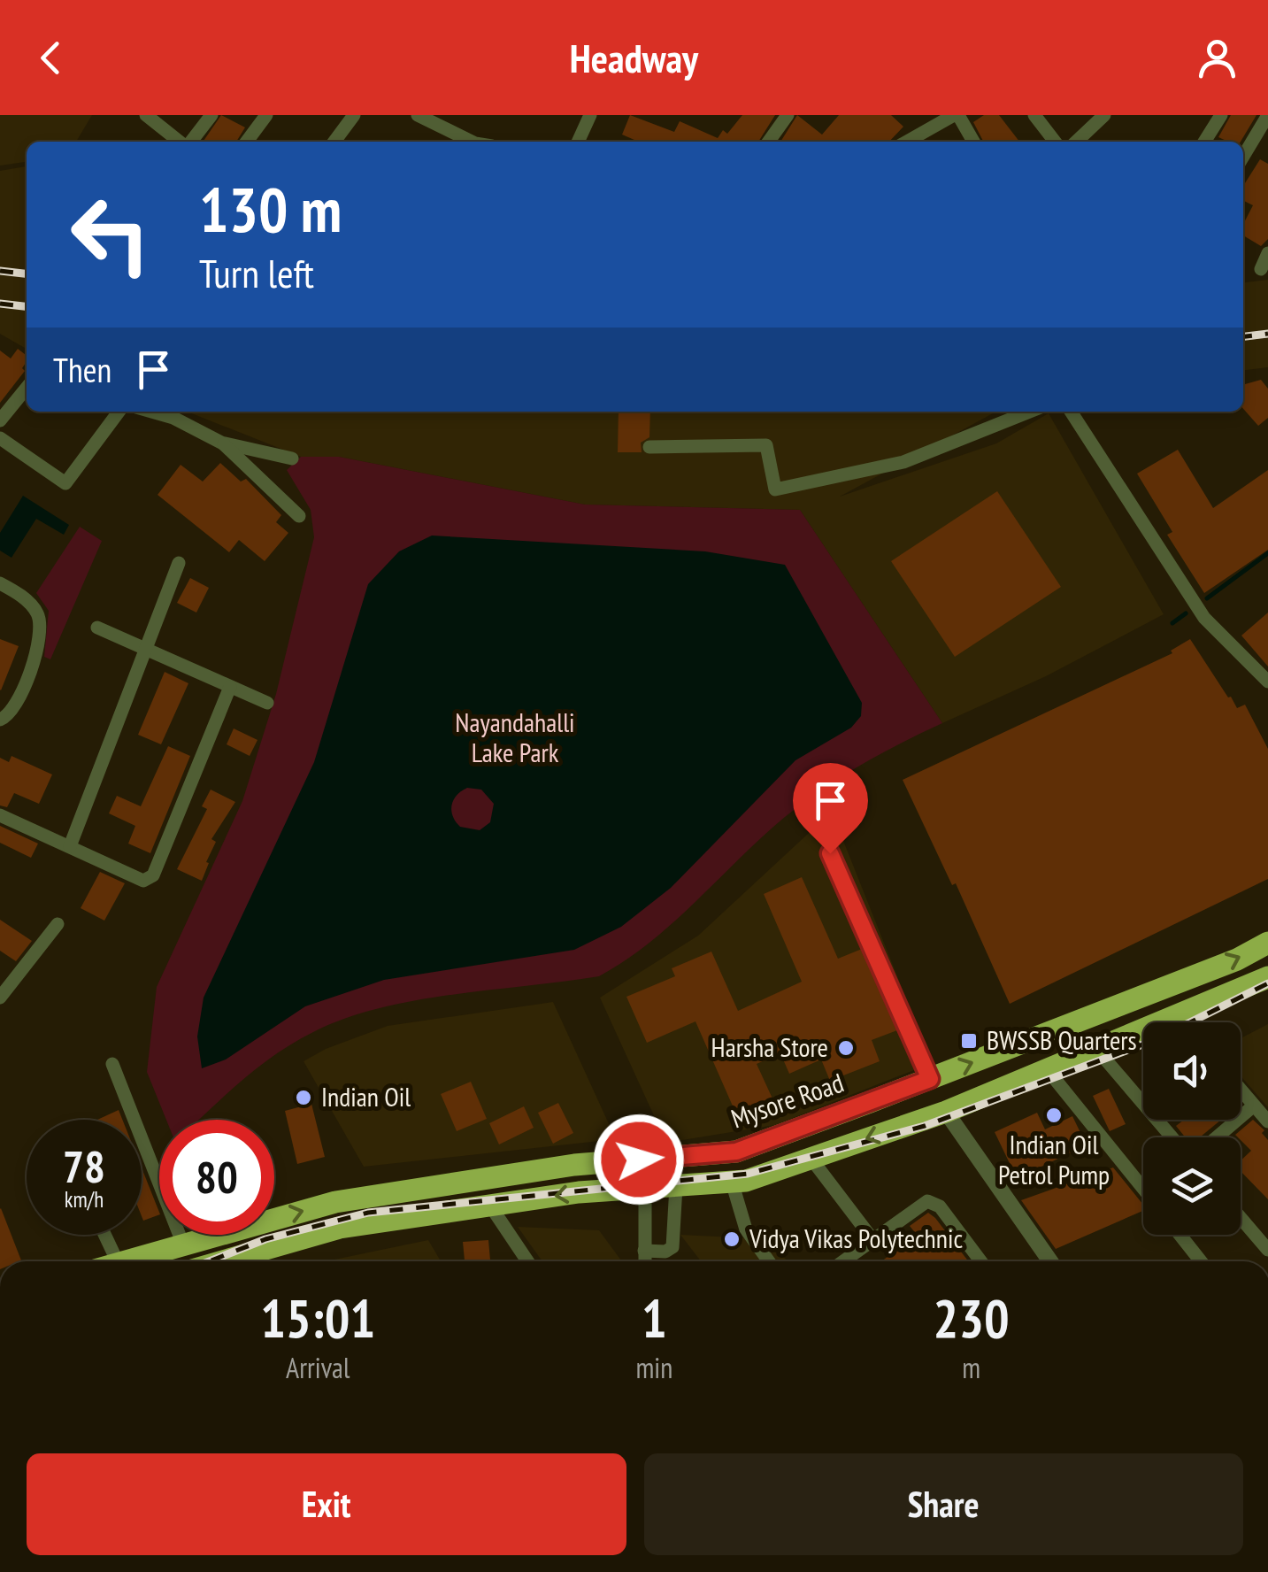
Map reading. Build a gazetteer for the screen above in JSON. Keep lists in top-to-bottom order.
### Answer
{
  "streets": {
    "highway": ["Mysore Road"]
  },
  "parks": ["Nayandahalli Lake Park"],
  "places": {
    "transit": ["BWSSB Quarters"],
    "other": [
      "Harsha Store",
      "Indian Oil",
      "Indian Oil Petrol Pump",
      "Vidya Vikas Polytechnic"
    ]
  },
  "page": {
    "header": "Headway",
    "turn": ["130 m", "Turn left"],
    "then": "Then",
    "speed": "78 km/h",
    "limit": "80",
    "eta": [
      "15:01",
      "Arrival",
      "1",
      "min",
      "230",
      "m"
    ],
    "buttons": ["Exit", "Share"]
  }
}
